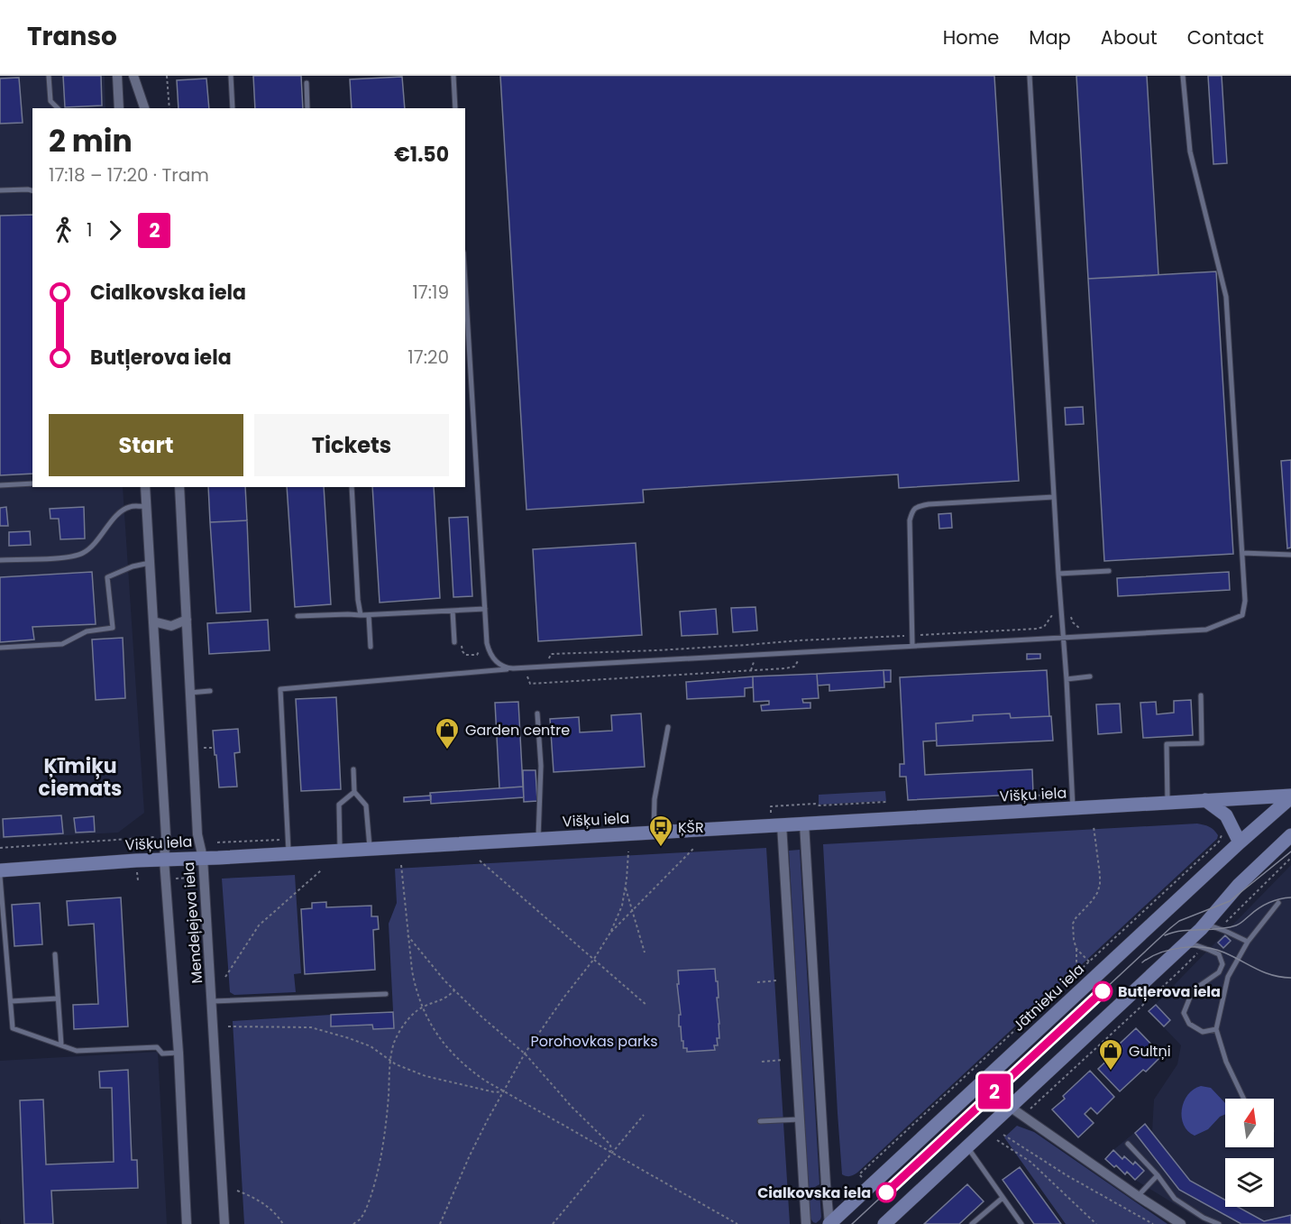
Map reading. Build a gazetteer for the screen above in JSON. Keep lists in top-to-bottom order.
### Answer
{
  "streets": {
    "street": ["Višķu iela", "Mendeļejeva iela", "Jātnieku iela"]
  },
  "crossings": [
    ["Višķu iela", "Mendeļejeva iela"],
    ["Višķu iela", "Jātnieku iela"]
  ],
  "districts": ["Ķīmiķu ciemats"],
  "parks": ["Porohovkas parks"],
  "places": {
    "shop": ["Garden centre", "Gultņi"],
    "bus stop": ["ĶŠR"],
    "other": ["Butļerova iela", "Cialkovska iela"]
  },
  "lines": ["tram line 2"],
  "north": "top",
  "page": {
    "header": "Transo",
    "nav": [
      "Home",
      "Map",
      "About",
      "Contact"
    ],
    "on_map": "2",
    "heading": ["2 min", "17:18 – 17:20 · Tram", "€1.50"],
    "legs": ["1", "2"],
    "list": [
      {
        "name": "Cialkovska iela",
        "value": "17:19"
      },
      {
        "name": "Butļerova iela",
        "value": "17:20"
      }
    ],
    "buttons": ["Start", "Tickets"]
  }
}
